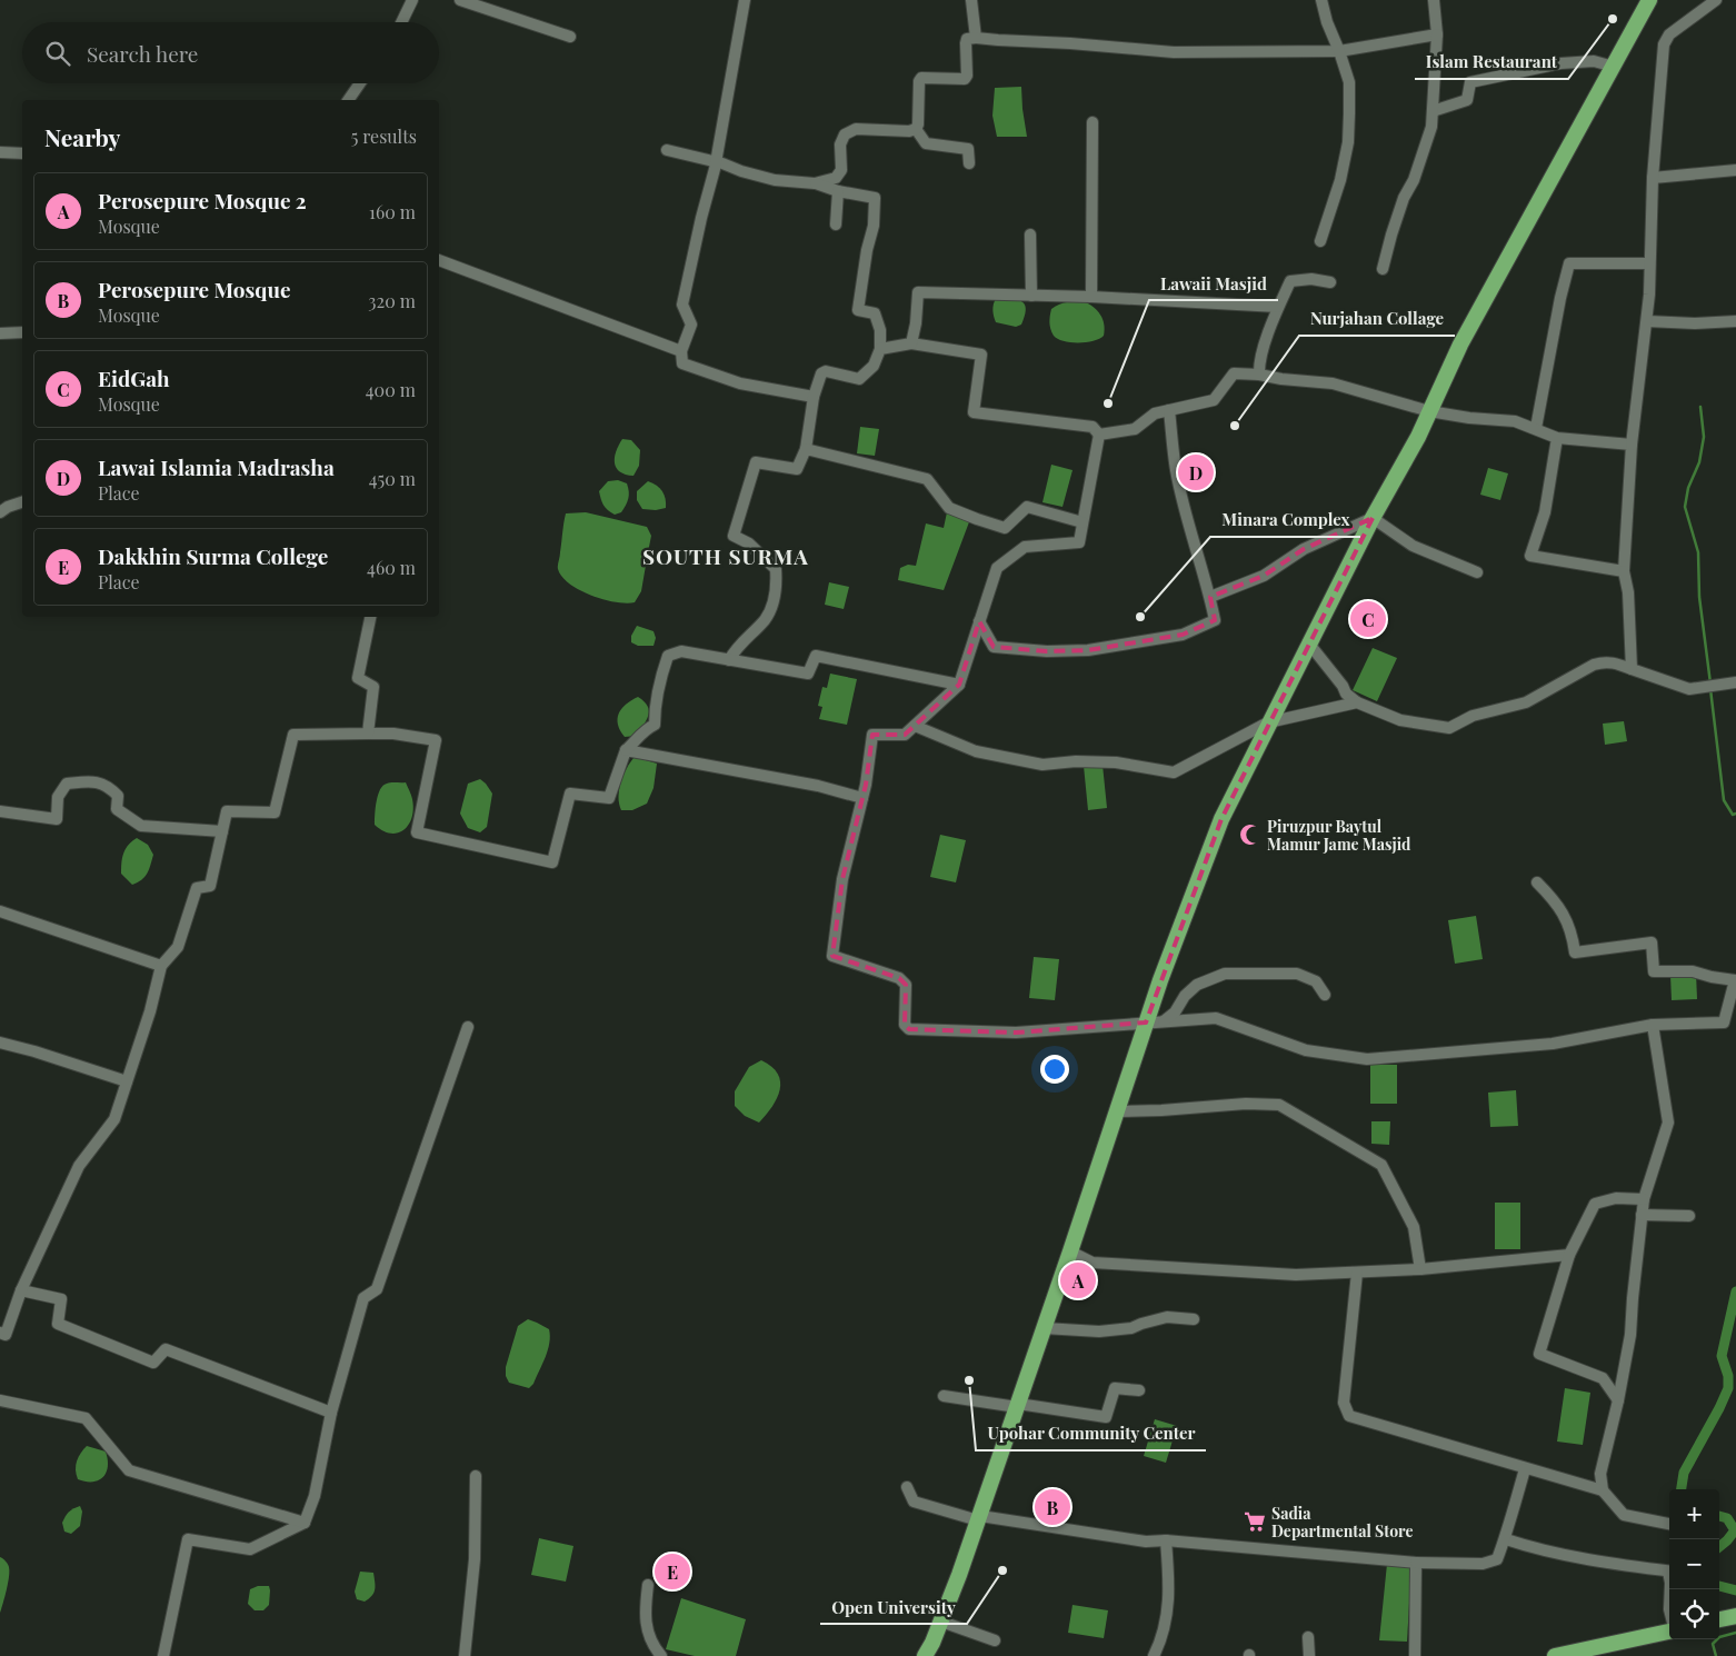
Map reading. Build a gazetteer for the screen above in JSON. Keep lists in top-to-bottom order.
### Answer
{
  "districts": ["SOUTH SURMA"],
  "places": {
    "other": [
      "Islam Restaurant",
      "Lawaii Masjid",
      "Nurjahan Collage",
      "Minara Complex",
      "Upohar Community Center",
      "Open University"
    ],
    "mosque": ["Piruzpur Baytul Mamur Jame Masjid"],
    "supermarket": ["Sadia Departmental Store"]
  },
  "page": {
    "search": "Search here",
    "heading": ["Nearby", "5 results"],
    "list": [
      {
        "mark": "A",
        "name": "Perosepure Mosque 2",
        "note": "Mosque",
        "value": "160 m"
      },
      {
        "mark": "B",
        "name": "Perosepure Mosque",
        "note": "Mosque",
        "value": "320 m"
      },
      {
        "mark": "C",
        "name": "EidGah",
        "note": "Mosque",
        "value": "400 m"
      },
      {
        "mark": "D",
        "name": "Lawai Islamia Madrasha",
        "note": "Place",
        "value": "450 m"
      },
      {
        "mark": "E",
        "name": "Dakkhin Surma College",
        "note": "Place",
        "value": "460 m"
      }
    ],
    "pins": [
      "D",
      "C",
      "A",
      "B",
      "E"
    ],
    "map_buttons": ["+", "−"]
  }
}
